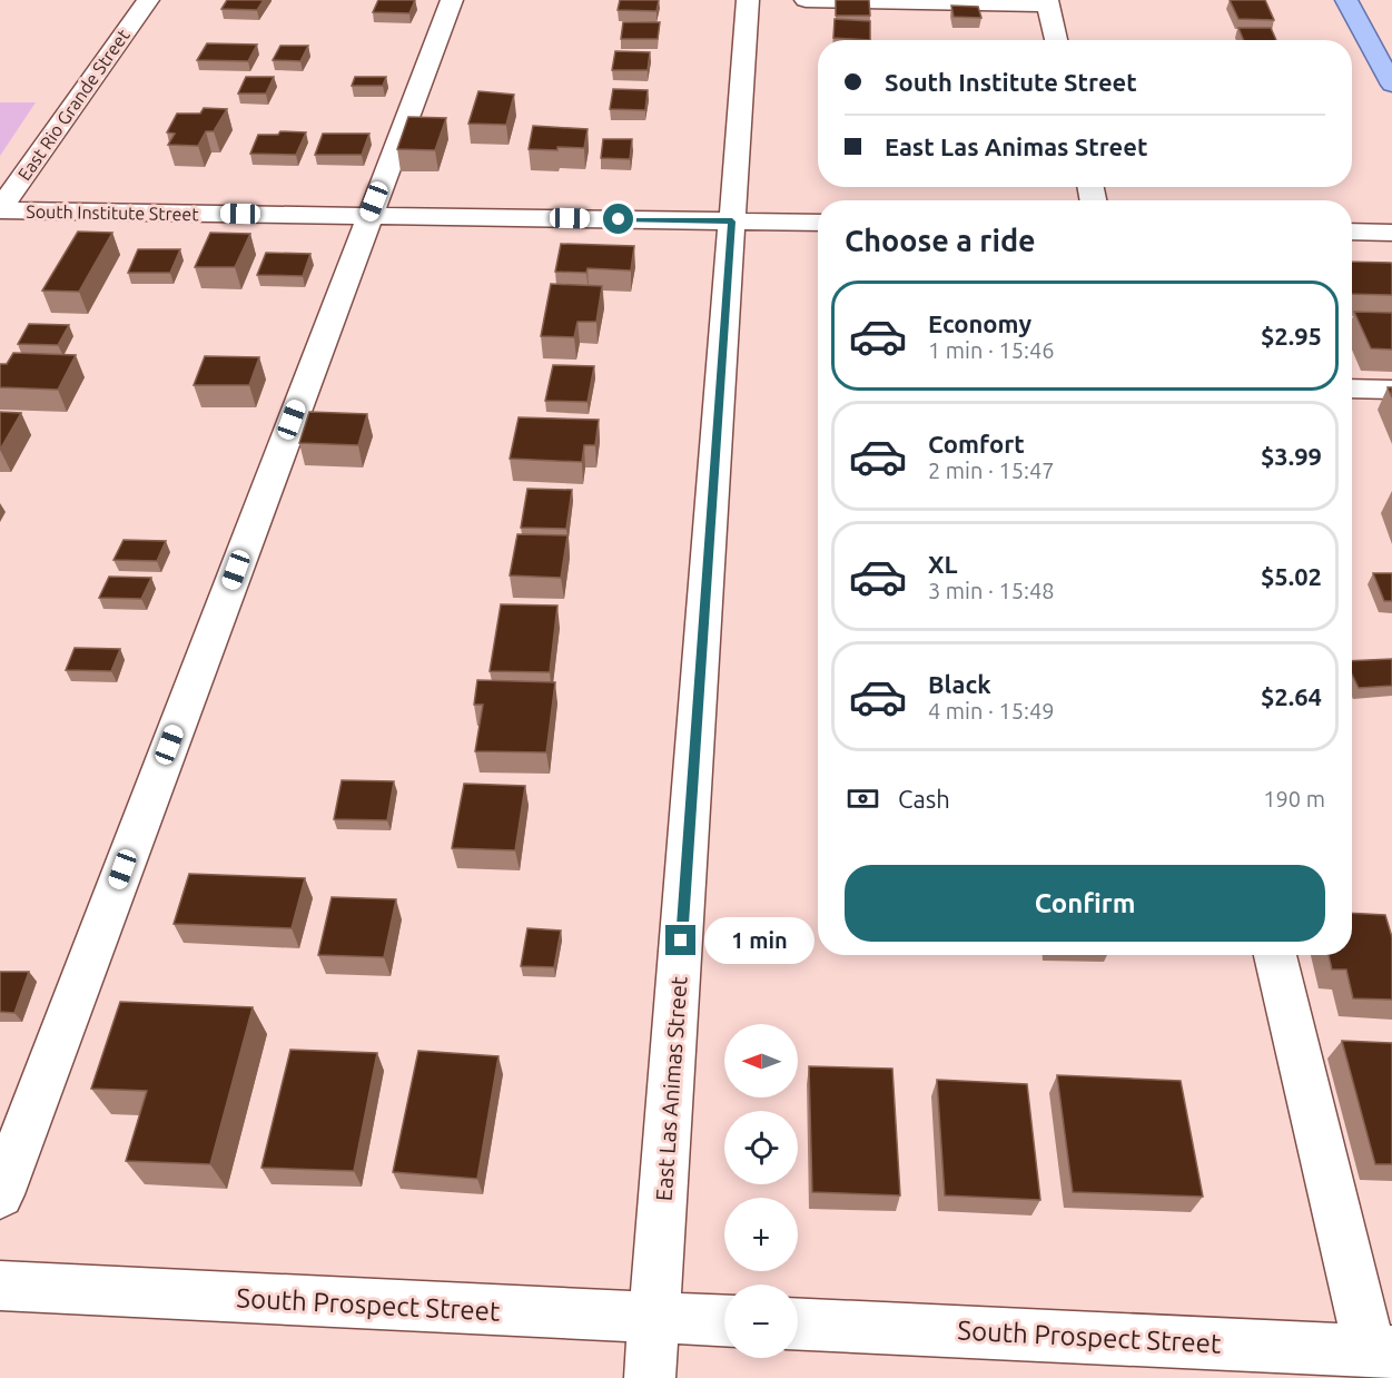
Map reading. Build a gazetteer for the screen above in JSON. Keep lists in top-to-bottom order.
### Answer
{
  "streets": {
    "street": [
      "East Rio Grande Street",
      "South Institute Street",
      "East Las Animas Street",
      "South Prospect Street"
    ]
  },
  "crossings": [
    ["East Rio Grande Street", "South Institute Street"],
    ["South Institute Street", "East Las Animas Street"],
    ["East Las Animas Street", "South Prospect Street"]
  ],
  "north": "left",
  "page": {
    "banner": ["South Institute Street", "East Las Animas Street"],
    "heading": "Choose a ride",
    "list": [
      {
        "name": "Economy",
        "note": "1 min · 15:46",
        "value": "$2.95"
      },
      {
        "name": "Comfort",
        "note": "2 min · 15:47",
        "value": "$3.99"
      },
      {
        "name": "XL",
        "note": "3 min · 15:48",
        "value": "$5.02"
      },
      {
        "name": "Black",
        "note": "4 min · 15:49",
        "value": "$2.64"
      }
    ],
    "pay": ["Cash", "190 m"],
    "buttons": "Confirm",
    "bubble": "1 min",
    "map_buttons": ["+", "−"]
  }
}
